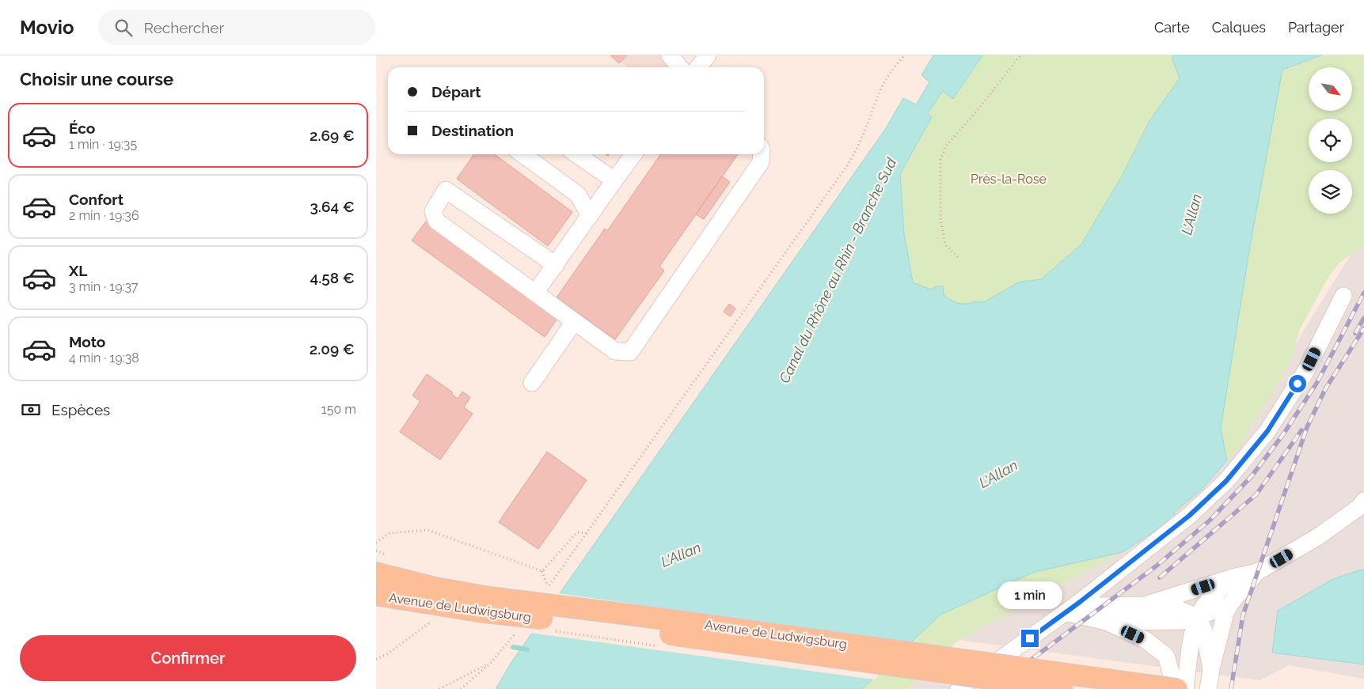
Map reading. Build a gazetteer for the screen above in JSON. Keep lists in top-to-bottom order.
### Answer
{
  "streets": {
    "main road": ["Avenue de Ludwigsburg"]
  },
  "water": ["L'Allan", "Canal du Rhône au Rhin - Branche Sud"],
  "parks": ["Près-la-Rose"],
  "north": "bottom right",
  "page": {
    "header": "Movio",
    "search": "Rechercher",
    "nav": ["Carte", "Calques", "Partager"],
    "heading": "Choisir une course",
    "banner": ["Départ", "Destination"],
    "list": [
      {
        "name": "Éco",
        "note": "1 min · 19:35",
        "value": "2.69 €"
      },
      {
        "name": "Confort",
        "note": "2 min · 19:36",
        "value": "3.64 €"
      },
      {
        "name": "XL",
        "note": "3 min · 19:37",
        "value": "4.58 €"
      },
      {
        "name": "Moto",
        "note": "4 min · 19:38",
        "value": "2.09 €"
      }
    ],
    "pay": ["Espèces", "150 m"],
    "bubble": "1 min",
    "buttons": "Confirmer"
  }
}
